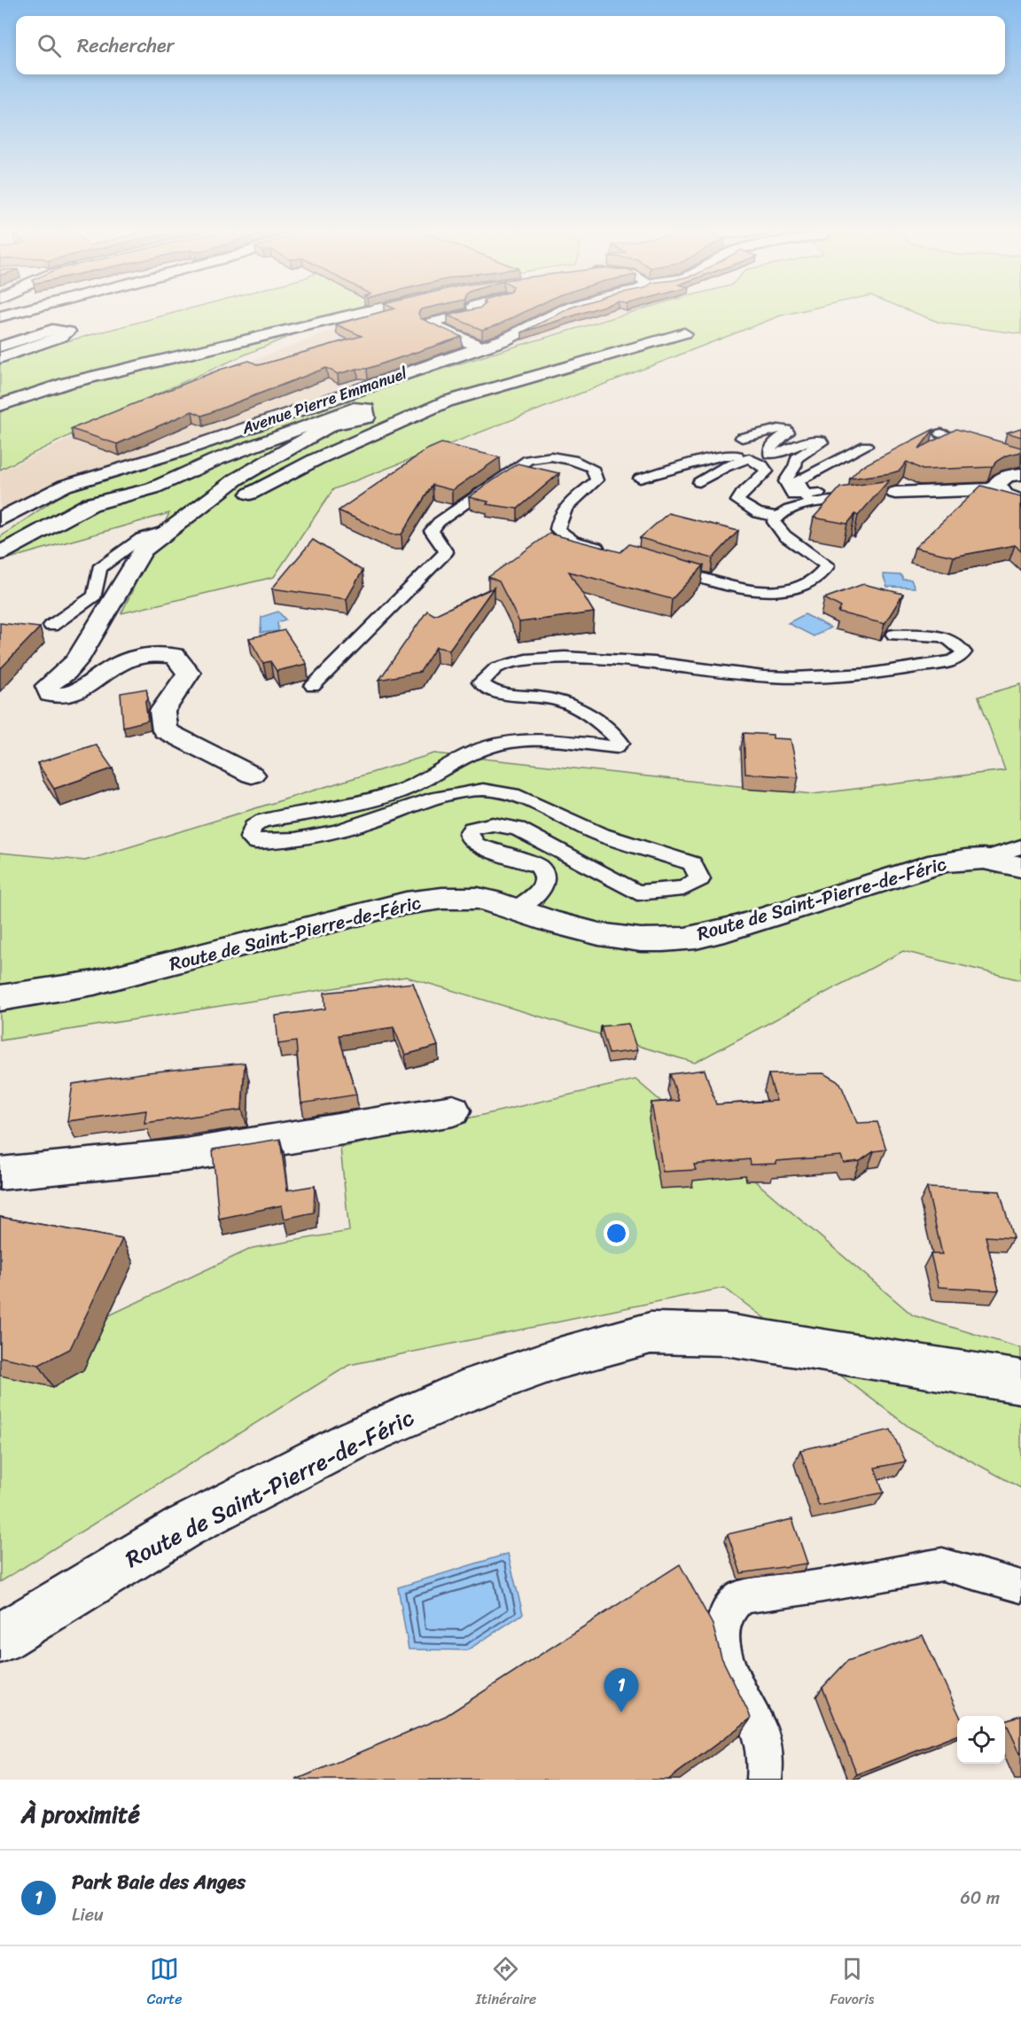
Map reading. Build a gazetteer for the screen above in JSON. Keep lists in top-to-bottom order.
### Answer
{
  "streets": {
    "street": ["Avenue Pierre Emmanuel", "Route de Saint-Pierre-de-Féric"]
  },
  "page": {
    "search": "Rechercher",
    "pins": "1",
    "heading": "À proximité",
    "list": [
      {
        "mark": "1",
        "name": "Park Baie des Anges",
        "note": "Lieu",
        "value": "60 m"
      }
    ],
    "nav": ["Carte", "Itinéraire", "Favoris"]
  }
}
